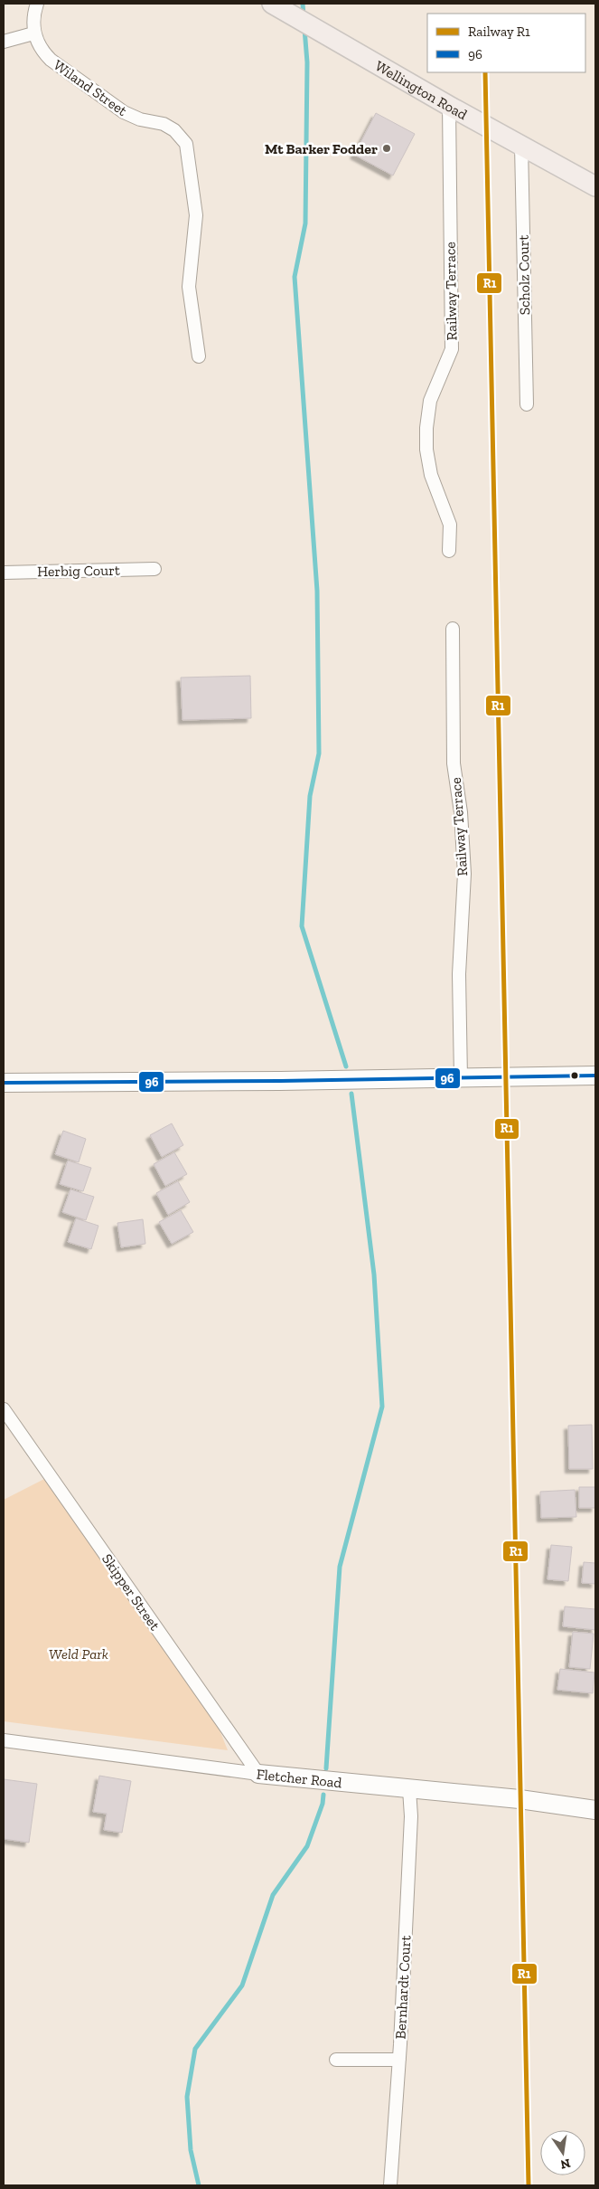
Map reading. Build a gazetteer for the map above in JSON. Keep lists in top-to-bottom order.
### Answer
{
  "streets": {
    "main road": ["Wellington Road", "Fletcher Road"],
    "street": [
      "Wiland Street",
      "Scholz Court",
      "Railway Terrace",
      "Herbig Court",
      "Skipper Street",
      "Bernhardt Court"
    ]
  },
  "crossings": [
    ["Wellington Road", "Scholz Court"],
    ["Wellington Road", "Railway Terrace"],
    ["Skipper Street", "Fletcher Road"],
    ["Fletcher Road", "Bernhardt Court"]
  ],
  "parks": ["Weld Park"],
  "places": ["Mt Barker Fodder"],
  "lines": ["rail line R1", "transit line 96"],
  "legend": ["Railway R1", "96"],
  "north": "bottom"
}
